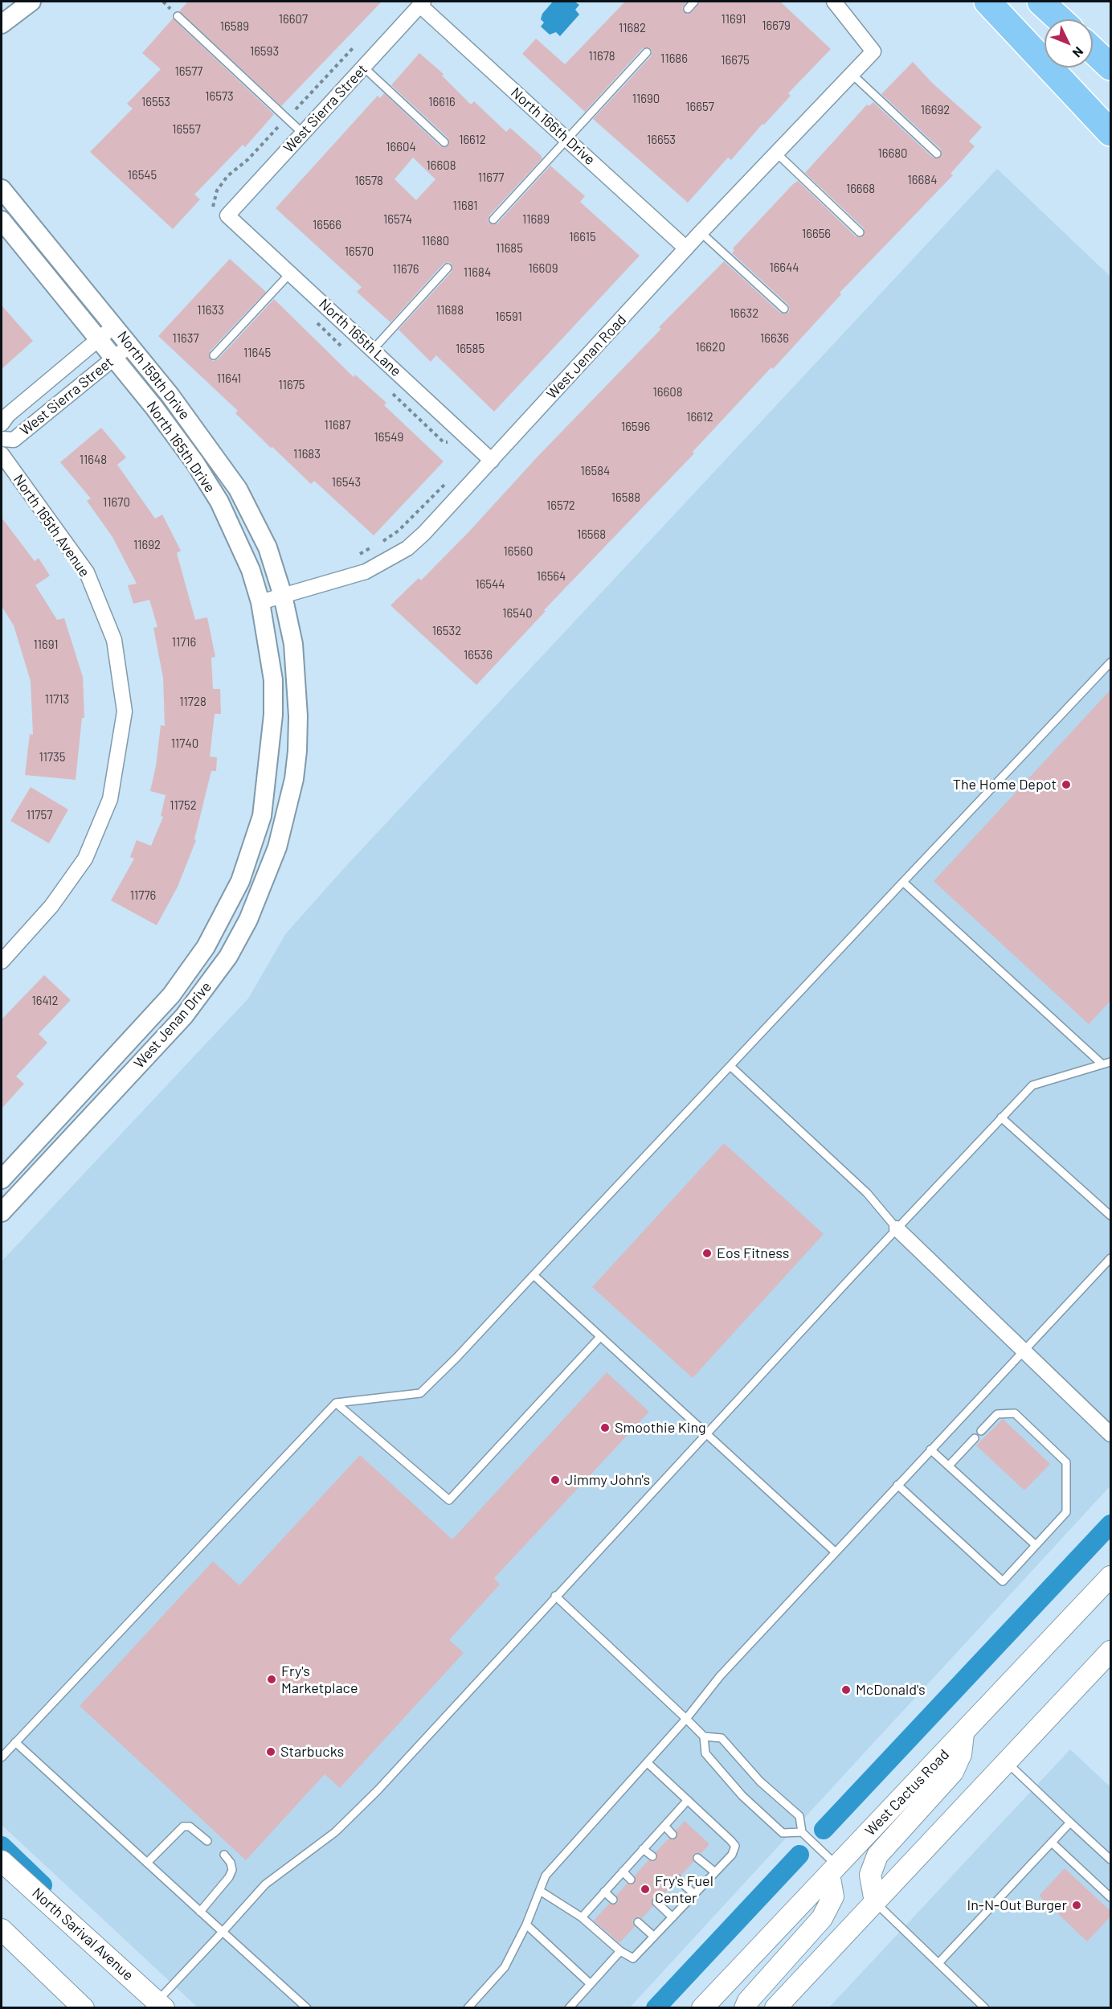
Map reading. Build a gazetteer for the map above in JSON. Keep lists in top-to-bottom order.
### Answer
{
  "streets": {
    "main road": ["West Cactus Road", "North Sarival Avenue"],
    "street": [
      "West Sierra Street",
      "North 166th Drive",
      "North 165th Lane",
      "West Jenan Road",
      "North 159th Drive",
      "North 165th Drive",
      "North 165th Avenue",
      "West Jenan Drive"
    ]
  },
  "crossings": [
    ["West Sierra Street", "North 166th Drive"],
    ["West Sierra Street", "North 165th Lane"],
    ["West Sierra Street", "North 159th Drive"],
    ["West Sierra Street", "North 165th Drive"],
    ["North 166th Drive", "West Jenan Road"],
    ["North 165th Lane", "West Jenan Road"],
    ["West Jenan Road", "North 165th Drive"],
    ["North 159th Drive", "North 165th Drive"],
    ["North 165th Drive", "West Jenan Drive"]
  ],
  "places": [
    "The Home Depot",
    "Eos Fitness",
    "Smoothie King",
    "Jimmy John's",
    "Fry's Marketplace",
    "McDonald's",
    "Starbucks",
    "Fry's Fuel Center",
    "In-N-Out Burger"
  ],
  "house_numbers": [
    "16607",
    "11691",
    "16679",
    "16589",
    "11682",
    "16593",
    "11678",
    "11686",
    "16675",
    "16577",
    "16573",
    "11690",
    "16553",
    "16616",
    "16657",
    "16692",
    "16557",
    "16612",
    "16653",
    "16604",
    "16680",
    "16608",
    "16545",
    "11677",
    "16684",
    "16578",
    "16668",
    "11681",
    "16574",
    "11689",
    "16566",
    "16656",
    "16615",
    "11680",
    "11685",
    "16570",
    "16644",
    "16609",
    "11676",
    "11684",
    "11633",
    "11688",
    "16632",
    "16591",
    "11637",
    "16636",
    "16620",
    "16585",
    "11645",
    "11641",
    "11675",
    "16608",
    "16612",
    "11687",
    "16596",
    "16549",
    "11683",
    "11648",
    "16584",
    "16543",
    "16588",
    "11670",
    "16572",
    "16568",
    "11692",
    "16560",
    "16564",
    "16544",
    "16540",
    "16532",
    "11716",
    "11691",
    "16536",
    "11713",
    "11728",
    "11740",
    "11735",
    "11752",
    "11757",
    "11776",
    "16412"
  ],
  "north": "bottom right"
}
